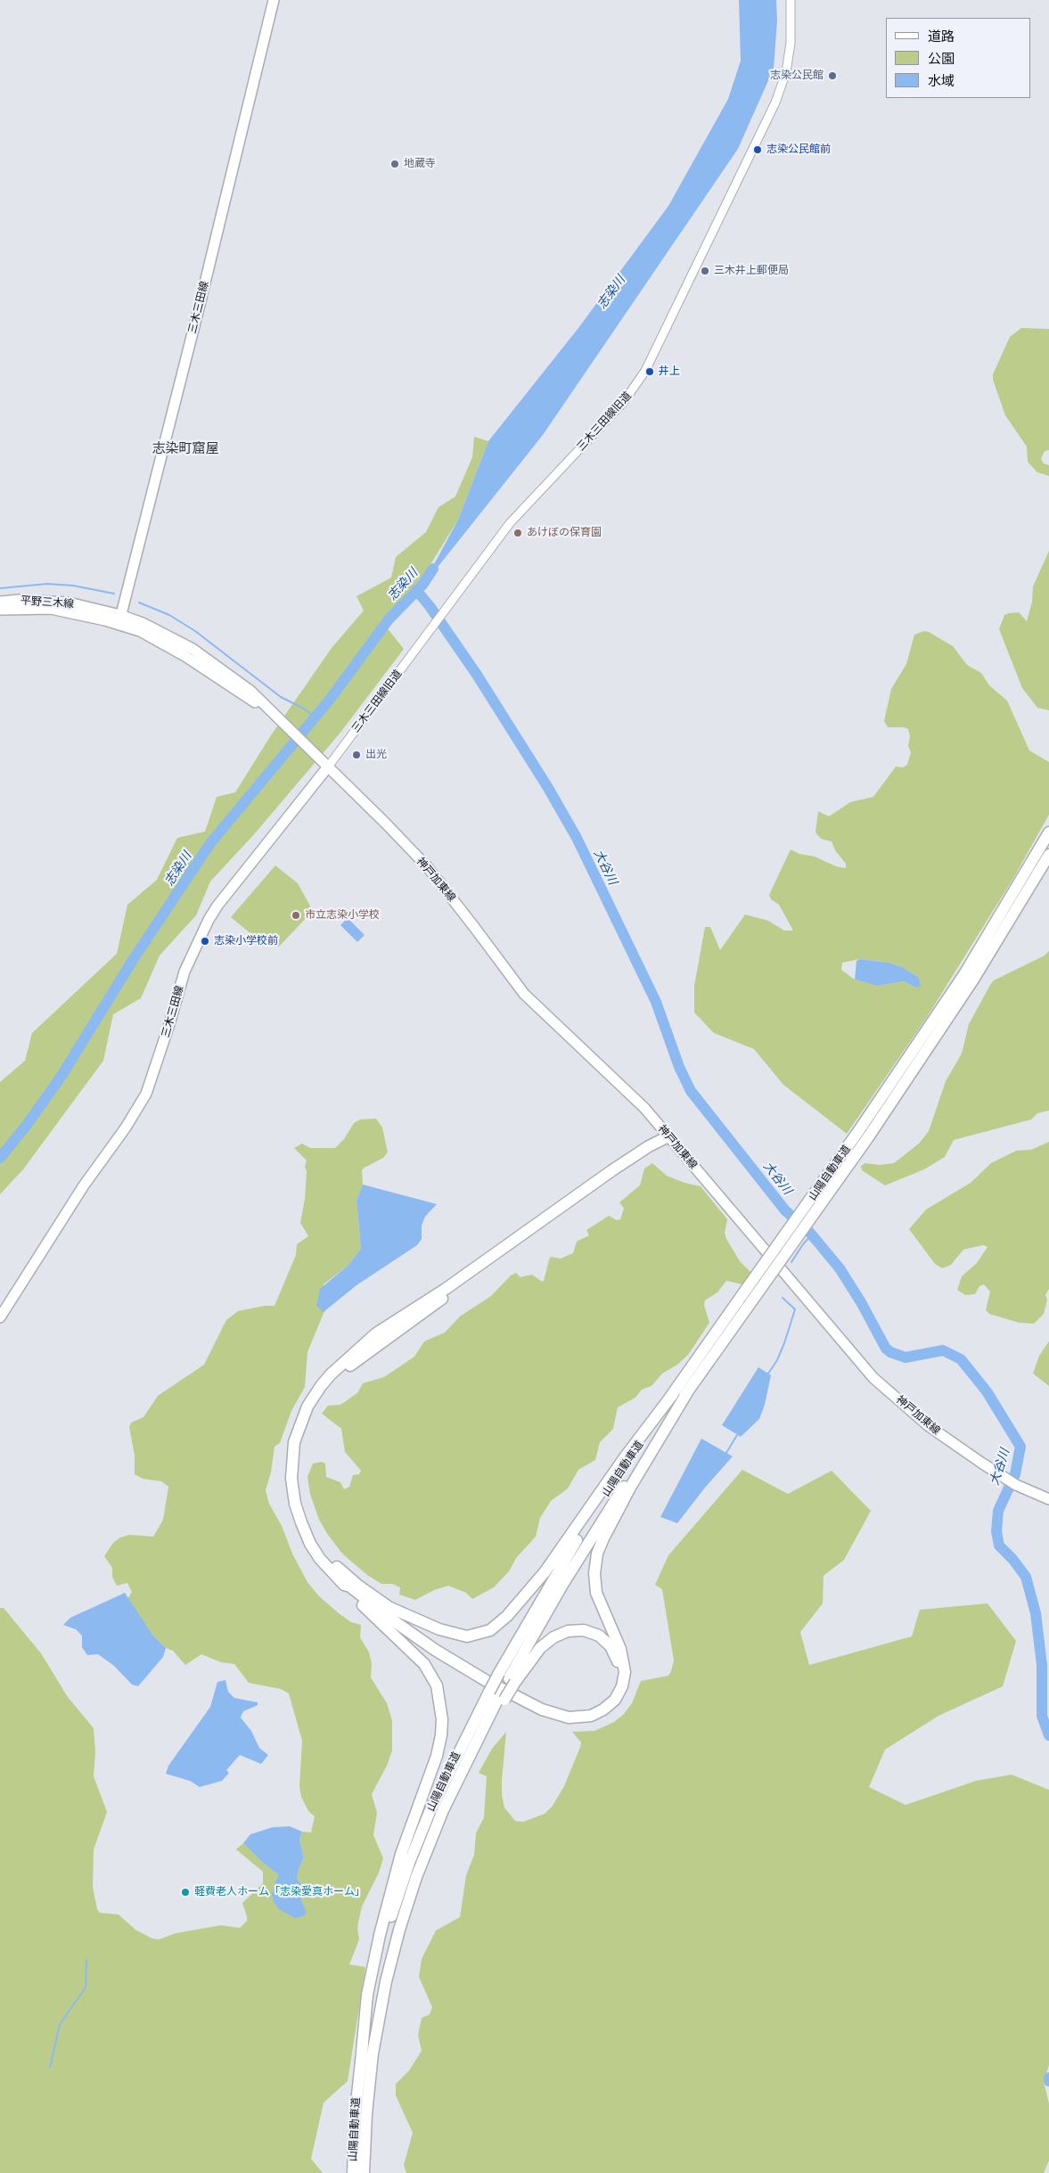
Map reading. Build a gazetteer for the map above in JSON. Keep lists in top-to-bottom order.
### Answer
{
  "streets": {
    "highway": ["山陽自動車道"],
    "main road": ["三木三田線", "平野三木線", "神戸加東線"],
    "street": ["三木三田線旧道"]
  },
  "crossings": [
    ["三木三田線", "三木三田線旧道"],
    ["三木三田線", "平野三木線"],
    ["三木三田線", "神戸加東線"],
    ["三木三田線旧道", "神戸加東線"]
  ],
  "districts": ["志染町窟屋"],
  "water": ["志染川", "大谷川"],
  "places": [
    "志染公民館",
    "志染公民館前",
    "地蔵寺",
    "三木井上郵便局",
    "井上",
    "あけぼの保育園",
    "出光",
    "市立志染小学校",
    "志染小学校前",
    "軽費老人ホーム「志染愛真ホーム」"
  ],
  "legend": ["道路", "公園", "水域"]
}
